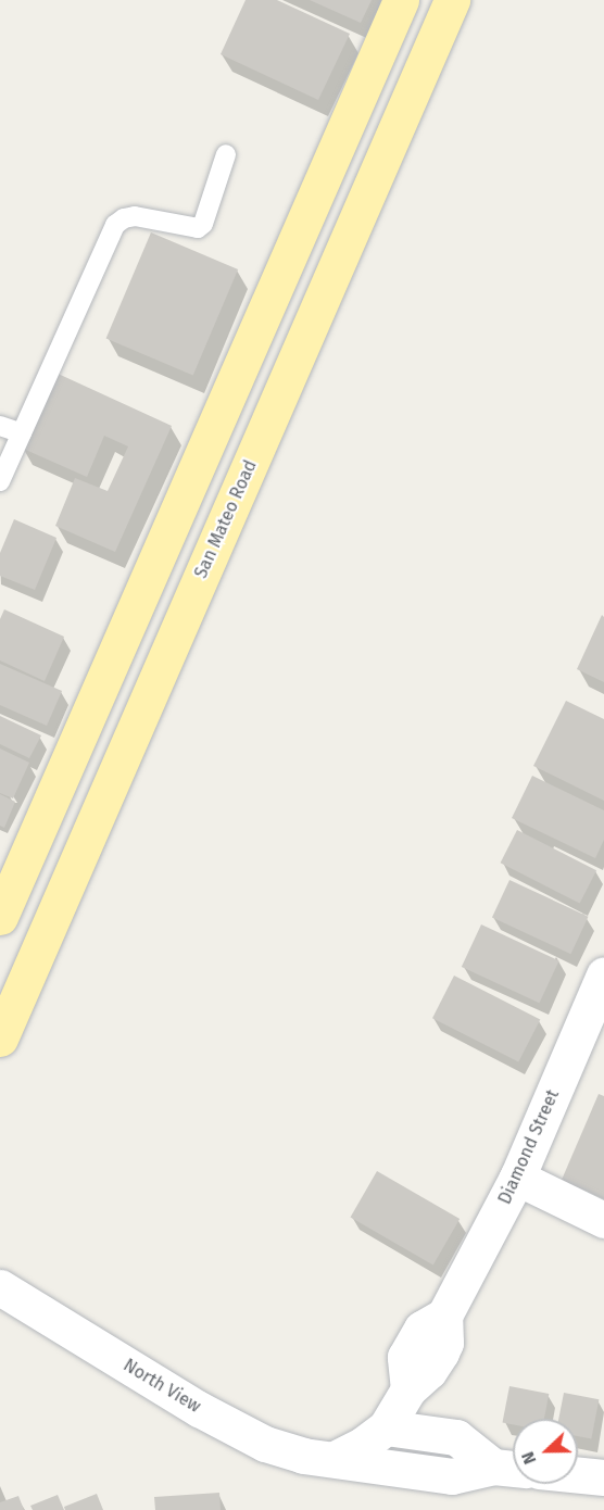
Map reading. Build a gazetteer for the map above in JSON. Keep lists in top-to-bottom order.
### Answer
{
  "streets": {
    "main road": ["San Mateo Road"],
    "street": ["Diamond Street", "North View"]
  },
  "crossings": [
    ["Diamond Street", "North View"]
  ],
  "north": "left"
}
